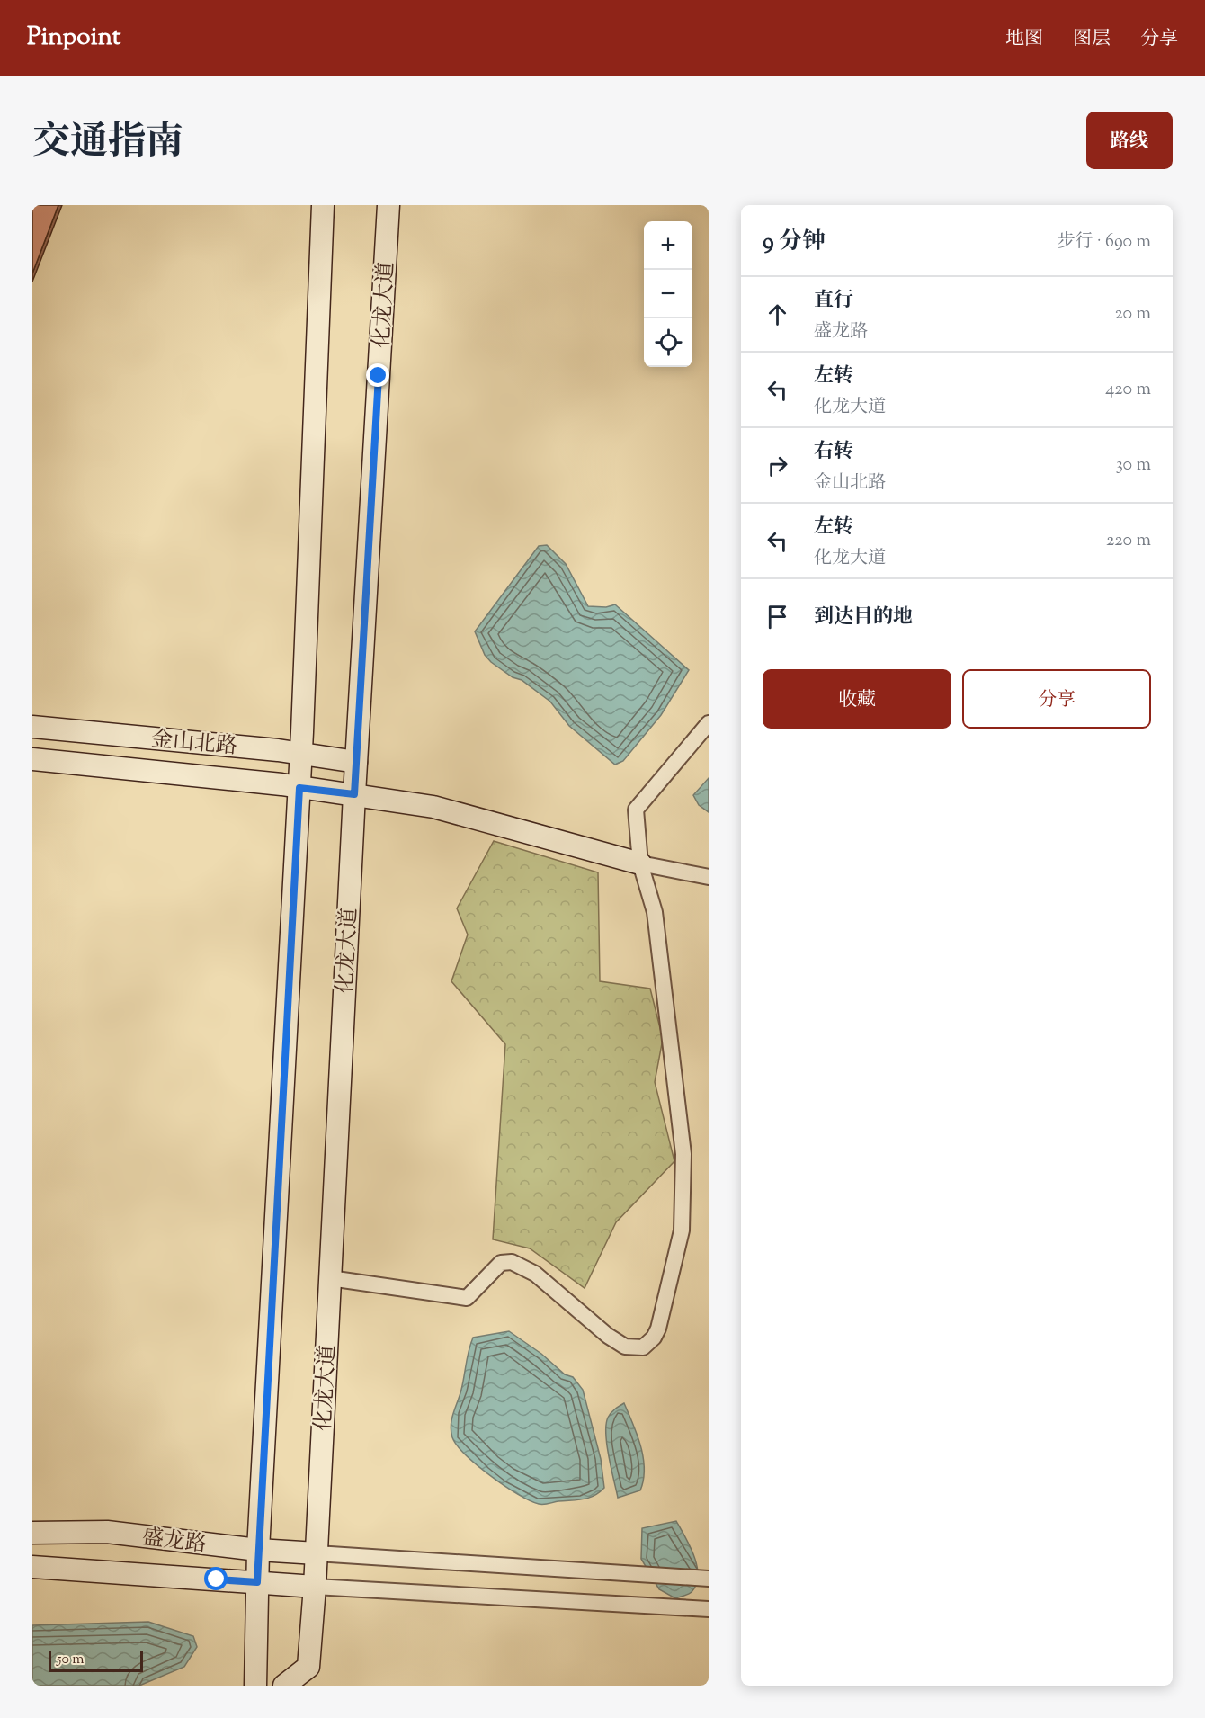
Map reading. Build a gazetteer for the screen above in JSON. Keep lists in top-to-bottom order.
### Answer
{
  "streets": {
    "main road": ["化龙大道", "金山北路", "盛龙路"]
  },
  "crossings": [
    ["化龙大道", "金山北路"],
    ["化龙大道", "盛龙路"]
  ],
  "scale_bar": "50 m",
  "page": {
    "header": "Pinpoint",
    "nav": ["地图", "图层", "分享"],
    "title": "交通指南",
    "buttons": [
      "路线",
      ["收藏", "分享"]
    ],
    "heading": ["9 分钟", "步行 · 690 m"],
    "map_buttons": ["+", "−"],
    "list": [
      ["直行", "盛龙路", "20 m"],
      ["左转", "化龙大道", "420 m"],
      ["右转", "金山北路", "30 m"],
      ["左转", "化龙大道", "220 m"],
      "到达目的地"
    ],
    "scale": "50 m"
  }
}
